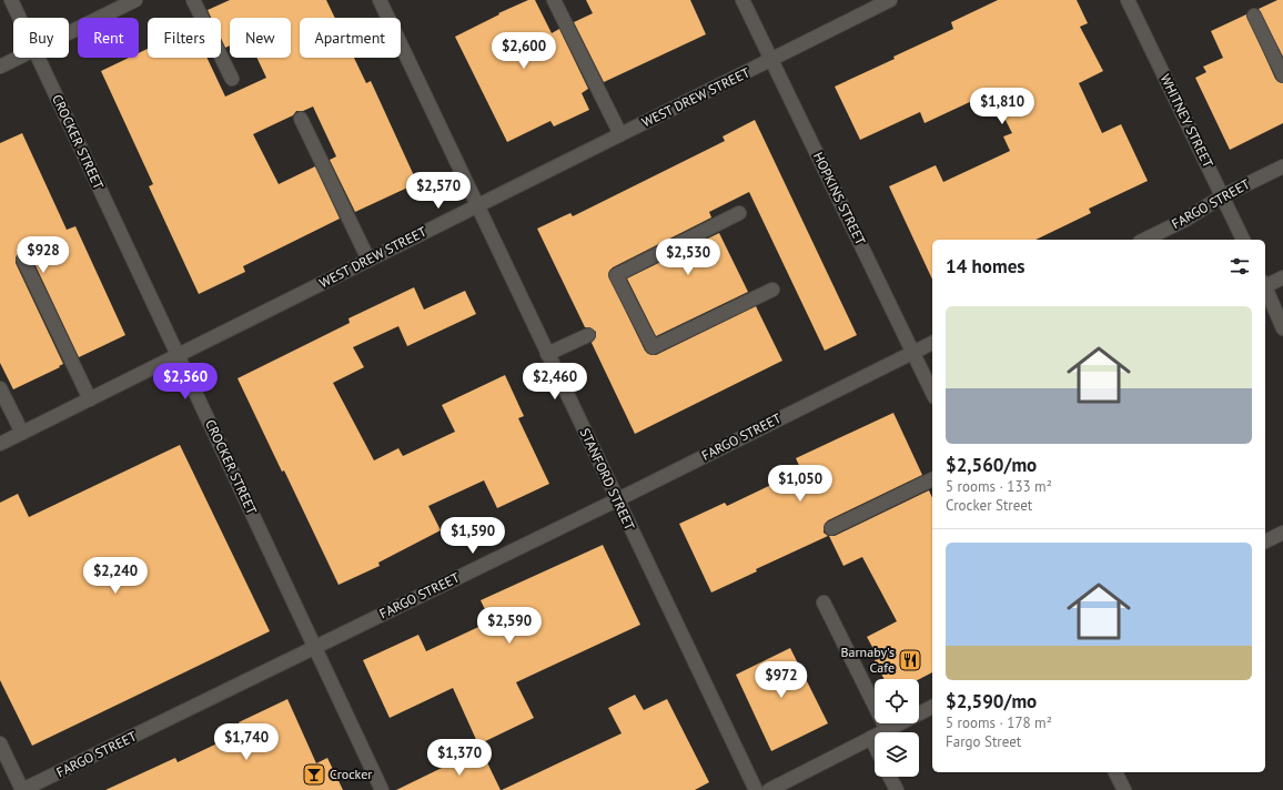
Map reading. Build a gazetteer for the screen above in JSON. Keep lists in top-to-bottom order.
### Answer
{
  "streets": {
    "street": [
      "WEST DREW STREET",
      "WHITNEY STREET",
      "CROCKER STREET",
      "HOPKINS STREET",
      "FARGO STREET",
      "STANFORD STREET"
    ]
  },
  "crossings": [
    ["WEST DREW STREET", "CROCKER STREET"],
    ["WEST DREW STREET", "HOPKINS STREET"],
    ["WEST DREW STREET", "STANFORD STREET"],
    ["WHITNEY STREET", "FARGO STREET"],
    ["CROCKER STREET", "FARGO STREET"],
    ["HOPKINS STREET", "FARGO STREET"],
    ["FARGO STREET", "STANFORD STREET"]
  ],
  "places": {
    "restaurant": ["Barnaby's Cafe"],
    "bar": ["Crocker"]
  },
  "page": {
    "chip": [
      "Buy",
      "Rent",
      "Filters",
      "New",
      "Apartment"
    ],
    "price": [
      "$2,600",
      "$1,810",
      "$2,570",
      "$928",
      "$2,530",
      "$2,560",
      "$2,460",
      "$1,050",
      "$1,590",
      "$2,240",
      "$2,590",
      "$972",
      "$1,740",
      "$1,370"
    ],
    "heading": "14 homes",
    "list": [
      {
        "name": "$2,560/mo",
        "note": "5 rooms · 133 m² · Crocker Street"
      },
      {
        "name": "$2,590/mo",
        "note": "5 rooms · 178 m² · Fargo Street"
      }
    ]
  }
}
